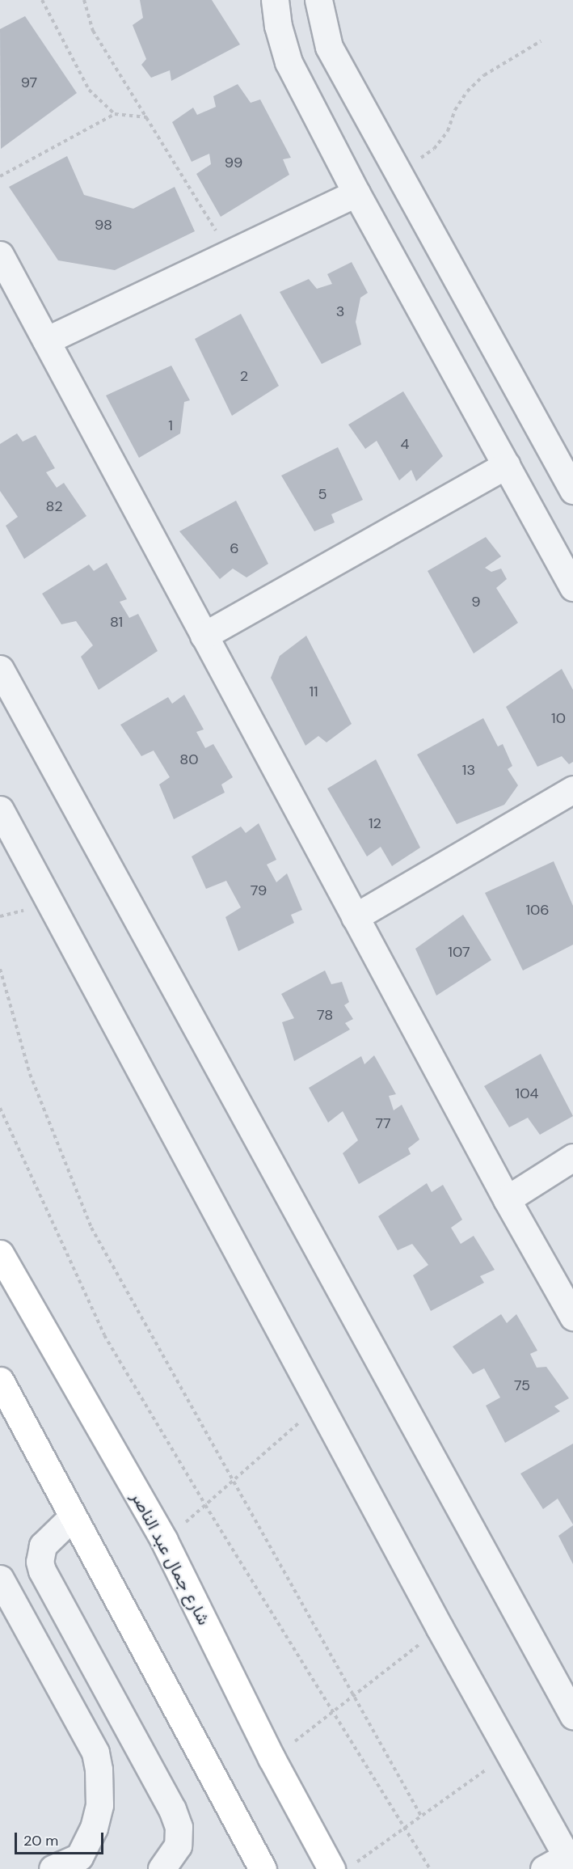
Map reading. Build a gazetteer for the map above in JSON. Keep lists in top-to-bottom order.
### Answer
{
  "streets": {
    "main road": ["شارع جمال عبد الناصر"]
  },
  "house_numbers": [
    "97",
    "99",
    "98",
    "3",
    "2",
    "1",
    "4",
    "5",
    "82",
    "6",
    "9",
    "81",
    "11",
    "10",
    "80",
    "13",
    "12",
    "79",
    "106",
    "107",
    "78",
    "104",
    "77",
    "75"
  ],
  "scale_bar": "20 m"
}
